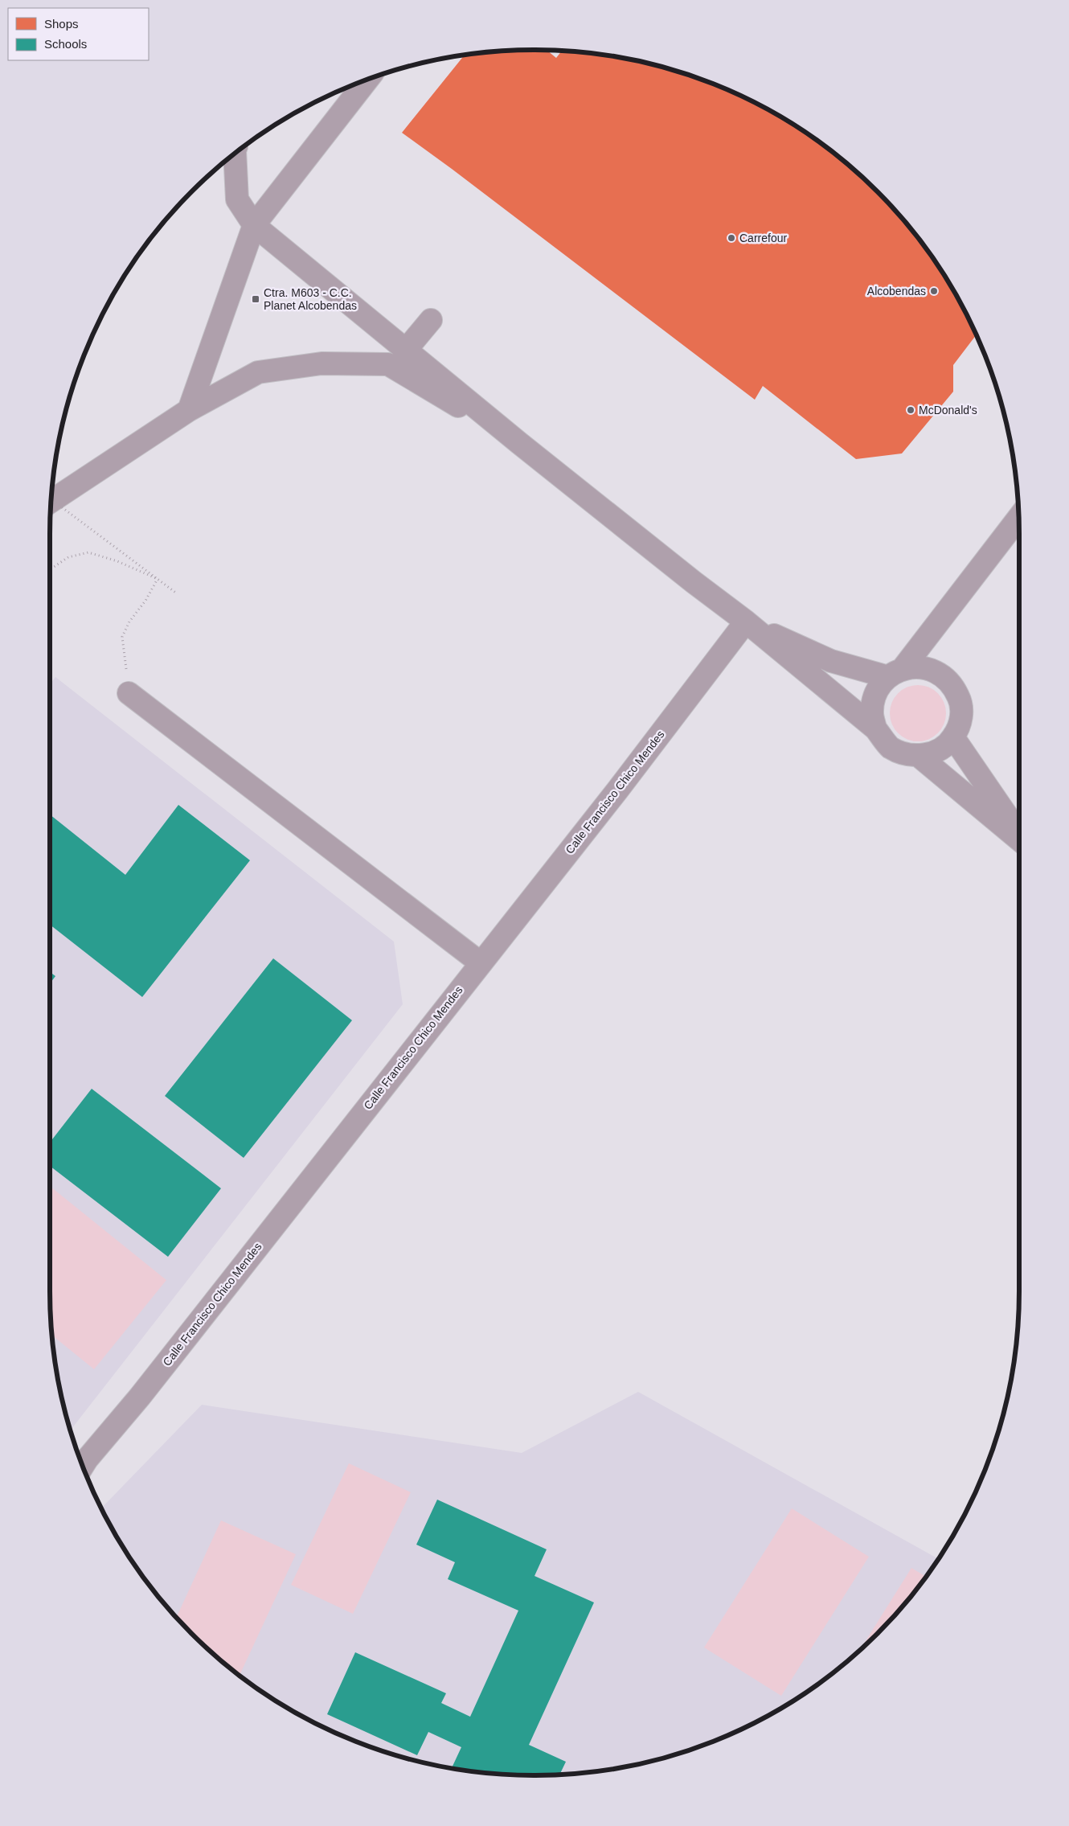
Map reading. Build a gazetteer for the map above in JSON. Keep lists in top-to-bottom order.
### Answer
{
  "streets": {
    "street": ["Calle Francisco Chico Mendes"]
  },
  "places": {
    "other": ["Carrefour", "Alcobendas", "McDonald's"],
    "transit": ["Ctra. M603 - C.C. Planet Alcobendas"]
  },
  "legend": ["Shops", "Schools"]
}
